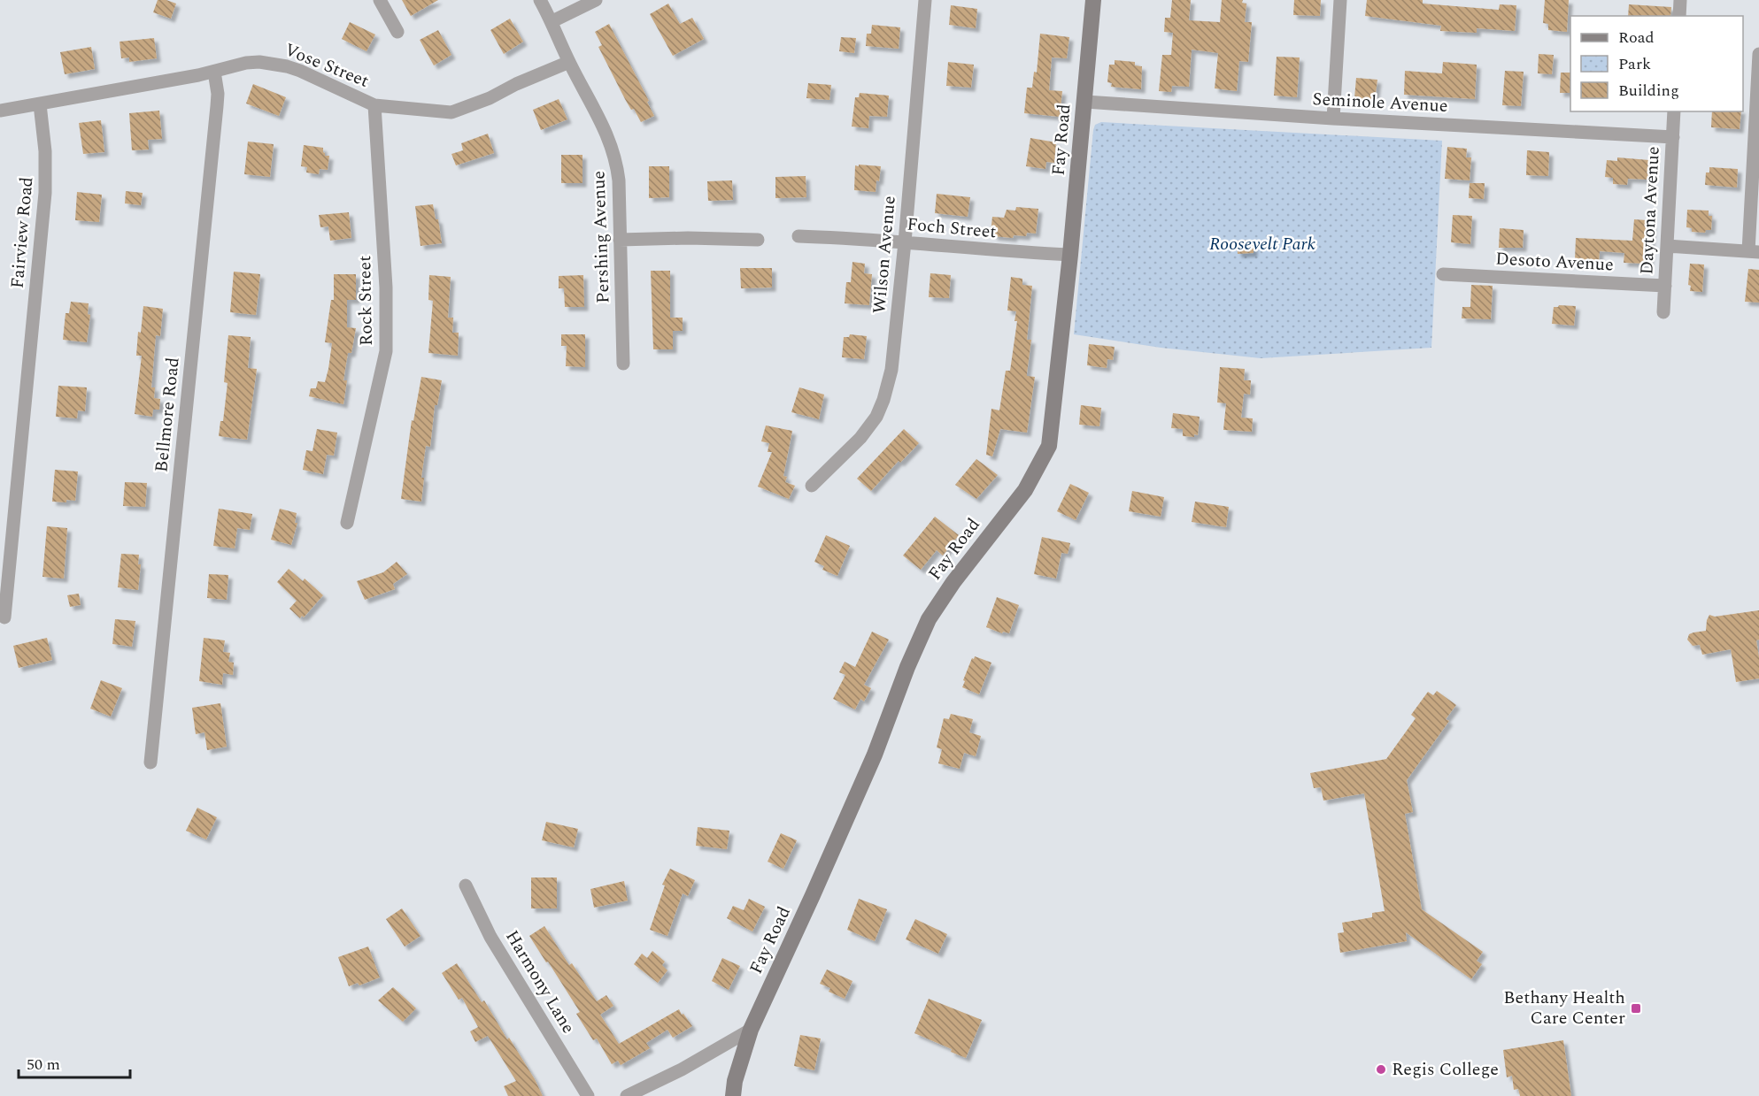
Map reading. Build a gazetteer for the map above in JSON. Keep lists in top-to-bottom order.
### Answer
{
  "streets": {
    "street": [
      "Vose Street",
      "Seminole Avenue",
      "Fay Road",
      "Daytona Avenue",
      "Foch Street",
      "Fairview Road",
      "Pershing Avenue",
      "Wilson Avenue",
      "Desoto Avenue",
      "Rock Street",
      "Bellmore Road",
      "Harmony Lane"
    ]
  },
  "crossings": [
    ["Vose Street", "Fairview Road"],
    ["Vose Street", "Pershing Avenue"],
    ["Vose Street", "Rock Street"],
    ["Vose Street", "Bellmore Road"],
    ["Seminole Avenue", "Fay Road"],
    ["Seminole Avenue", "Daytona Avenue"],
    ["Fay Road", "Foch Street"],
    ["Daytona Avenue", "Desoto Avenue"],
    ["Foch Street", "Wilson Avenue"]
  ],
  "parks": ["Roosevelt Park"],
  "places": {
    "transit": ["Bethany Health Care Center"],
    "other": ["Regis College"]
  },
  "legend": ["Road", "Park", "Building"],
  "scale_bar": "50 m"
}
